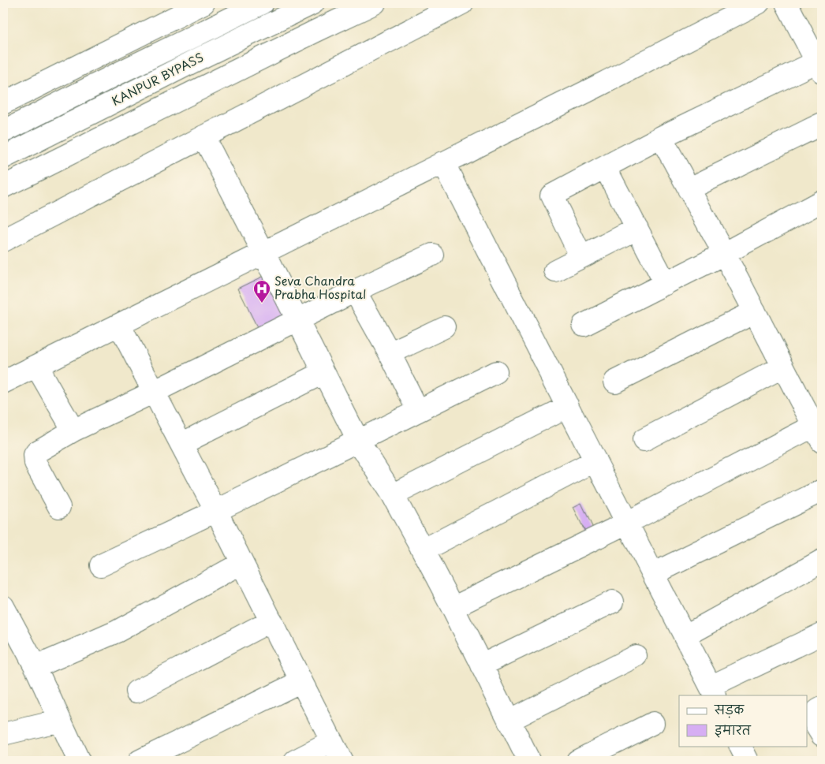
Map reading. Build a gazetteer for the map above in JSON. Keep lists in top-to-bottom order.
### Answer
{
  "streets": {
    "main road": ["KANPUR BYPASS"]
  },
  "places": {
    "hospital": ["Seva Chandra Prabha Hospital"]
  },
  "legend": ["सड़क", "इमारत"]
}
